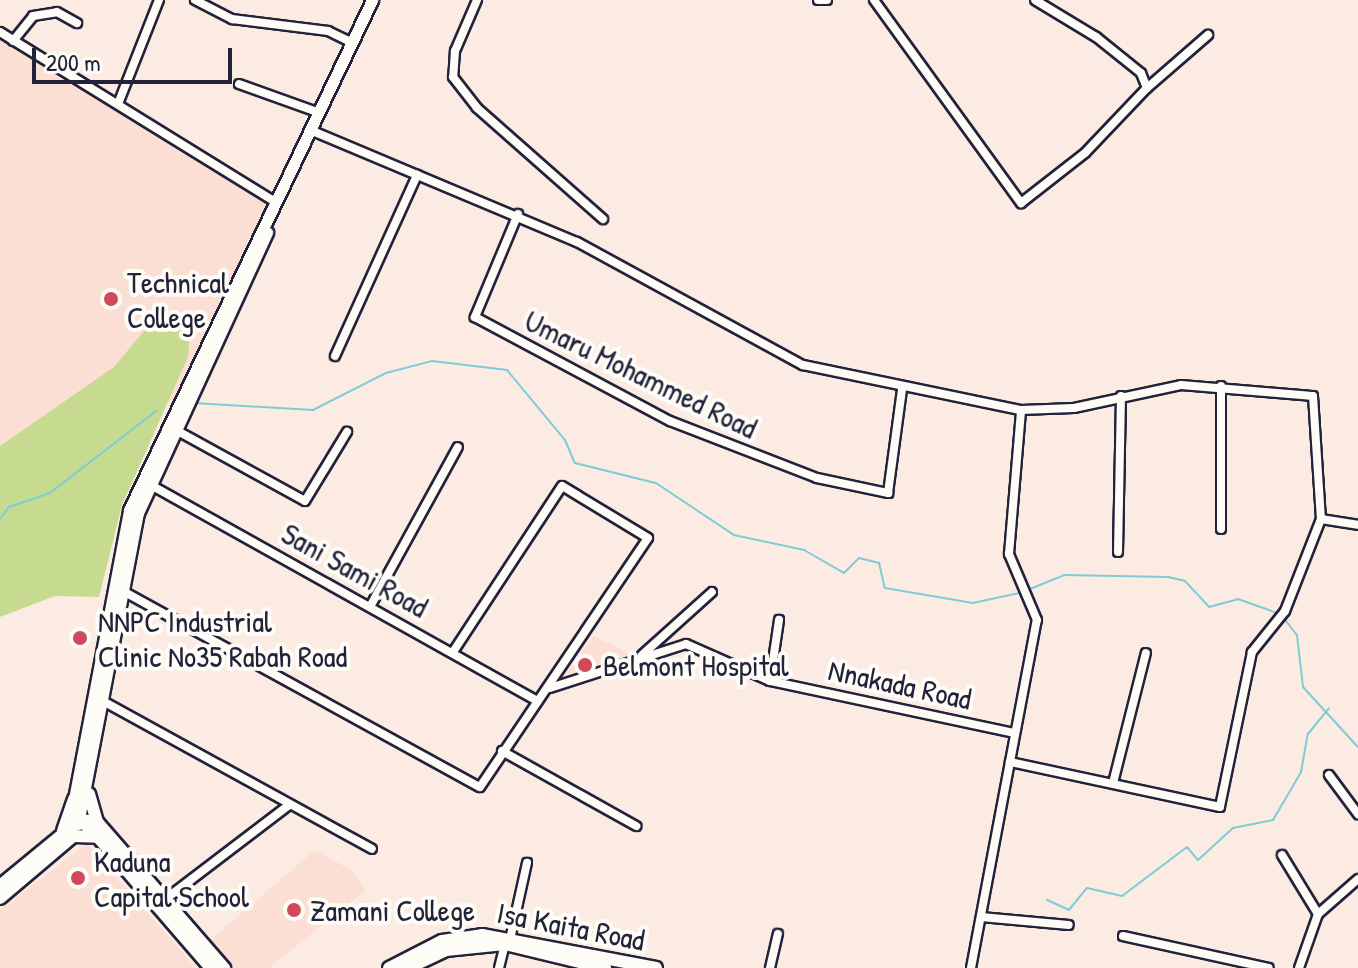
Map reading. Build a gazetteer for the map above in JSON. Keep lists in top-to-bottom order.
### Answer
{
  "streets": {
    "main road": ["Isa Kaita Road"],
    "street": ["Umaru Mohammed Road", "Sani Sami Road", "Nnakada Road"]
  },
  "places": [
    "Technical College",
    "NNPC Industrial Clinic No35 Rabah Road",
    "Belmont Hospital",
    "Kaduna Capital School",
    "Zamani College"
  ],
  "scale_bar": "200 m"
}
